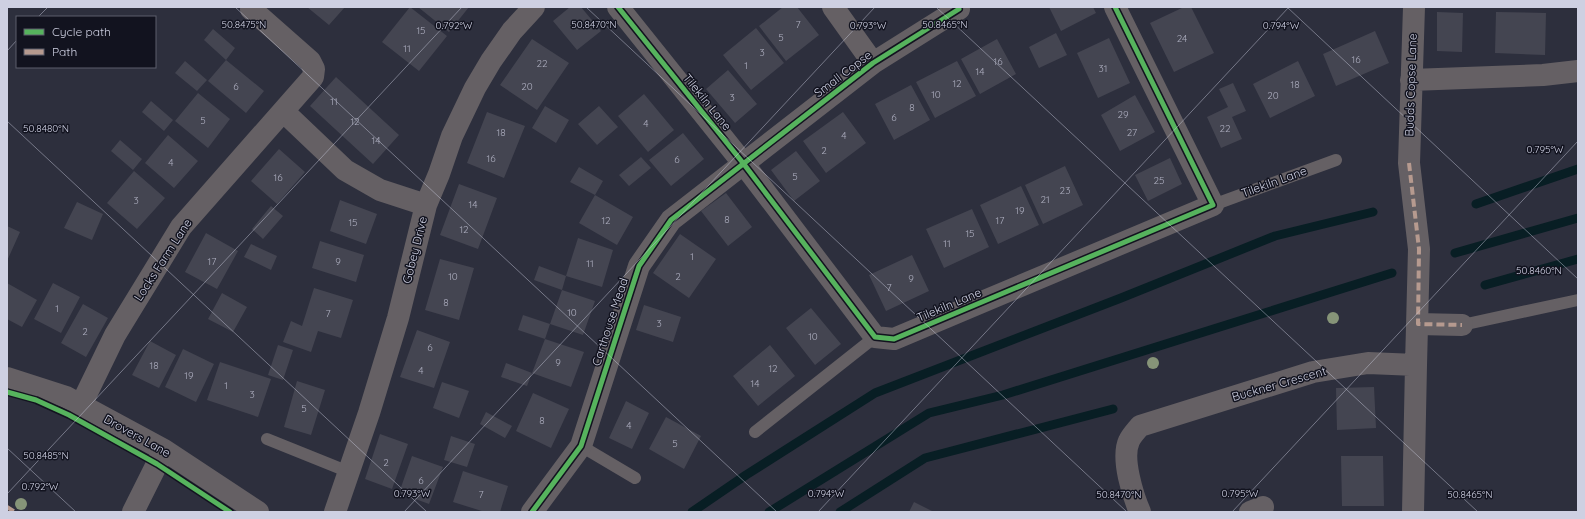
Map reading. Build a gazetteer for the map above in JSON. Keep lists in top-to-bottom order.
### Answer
{
  "streets": {
    "street": [
      "Small Copse",
      "Budds Copse Lane",
      "Tilekiln Lane",
      "Gobey Drive",
      "Locks Farm Lane",
      "Carthouse Mead",
      "Buckner Crescent",
      "Drovers Lane"
    ]
  },
  "crossings": [
    ["Small Copse", "Tilekiln Lane"],
    ["Small Copse", "Carthouse Mead"],
    ["Budds Copse Lane", "Buckner Crescent"],
    ["Tilekiln Lane", "Carthouse Mead"],
    ["Locks Farm Lane", "Drovers Lane"]
  ],
  "house_numbers": [
    "7",
    "15",
    "5",
    "24",
    "11",
    "3",
    "16",
    "16",
    "22",
    "1",
    "31",
    "14",
    "12",
    "18",
    "6",
    "20",
    "10",
    "20",
    "3",
    "11",
    "8",
    "29",
    "6",
    "5",
    "12",
    "4",
    "22",
    "18",
    "27",
    "4",
    "14",
    "2",
    "16",
    "6",
    "4",
    "5",
    "16",
    "25",
    "23",
    "21",
    "3",
    "14",
    "19",
    "8",
    "12",
    "17",
    "15",
    "12",
    "15",
    "11",
    "1",
    "17",
    "9",
    "11",
    "10",
    "2",
    "9",
    "7",
    "8",
    "1",
    "10",
    "7",
    "3",
    "2",
    "10",
    "6",
    "9",
    "18",
    "12",
    "4",
    "19",
    "14",
    "1",
    "3",
    "5",
    "8",
    "4",
    "5",
    "2",
    "6",
    "7"
  ],
  "legend": ["Cycle path", "Path"],
  "coordinates": [
    "50.8470°N",
    "50.8475°N",
    "50.8465°N",
    "0.792°W",
    "0.793°W",
    "0.794°W",
    "50.8480°N",
    "0.795°W",
    "50.8460°N",
    "50.8485°N"
  ]
}
